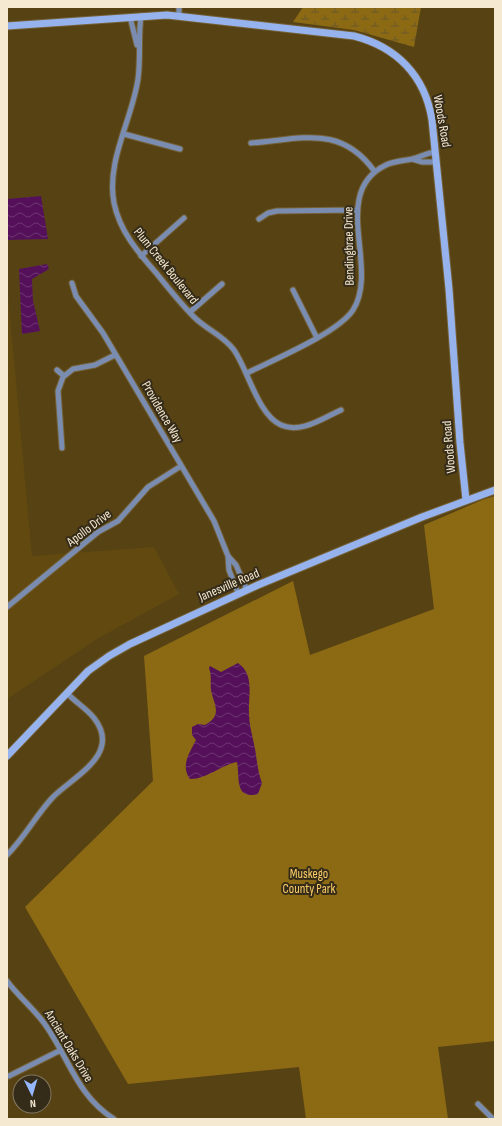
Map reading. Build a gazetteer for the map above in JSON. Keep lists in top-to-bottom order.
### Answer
{
  "streets": {
    "street": [
      "Woods Road",
      "Bendingbrae Drive",
      "Plum Creek Boulevard",
      "Providence Way",
      "Apollo Drive",
      "Janesville Road",
      "Ancient Oaks Drive"
    ]
  },
  "crossings": [
    ["Woods Road", "Bendingbrae Drive"],
    ["Woods Road", "Plum Creek Boulevard"],
    ["Woods Road", "Janesville Road"],
    ["Bendingbrae Drive", "Plum Creek Boulevard"],
    ["Providence Way", "Apollo Drive"],
    ["Providence Way", "Janesville Road"]
  ],
  "parks": ["Muskego County Park"],
  "north": "bottom"
}
